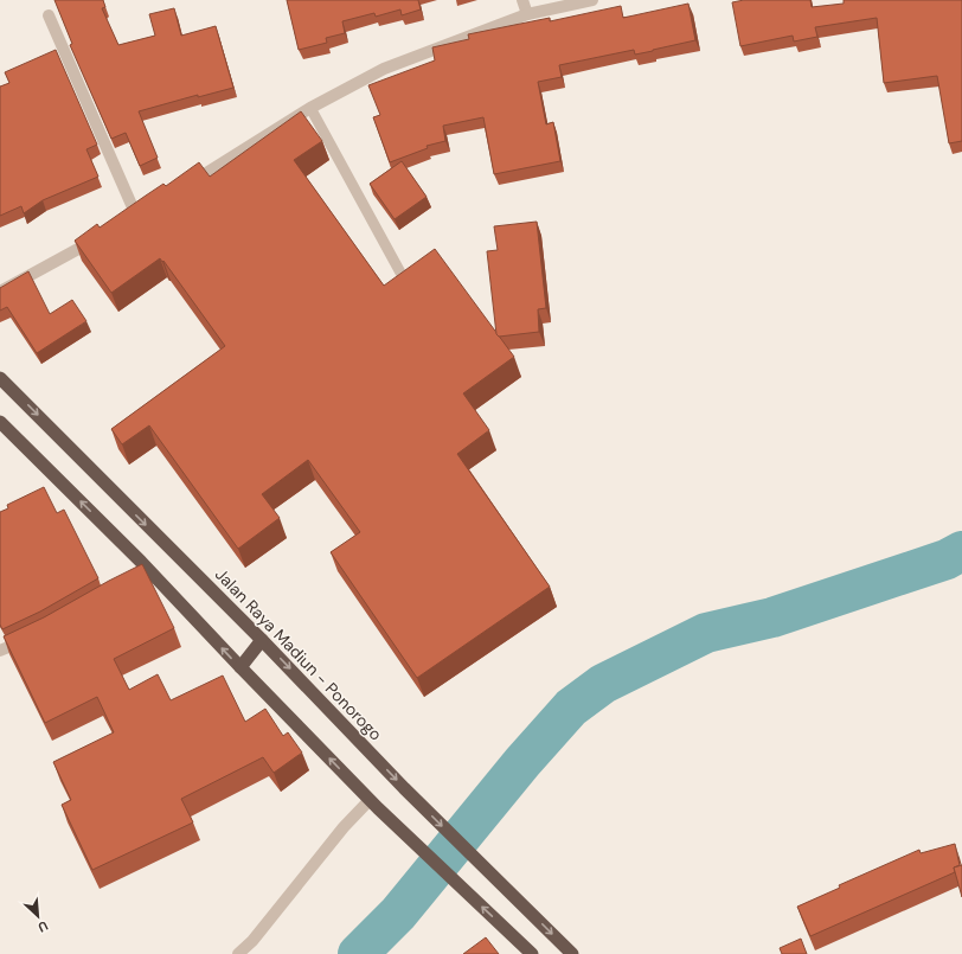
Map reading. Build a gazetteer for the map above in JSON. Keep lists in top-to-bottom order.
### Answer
{
  "streets": {
    "highway": ["Jalan Raya Madiun - Ponorogo"]
  },
  "north": "bottom right"
}
